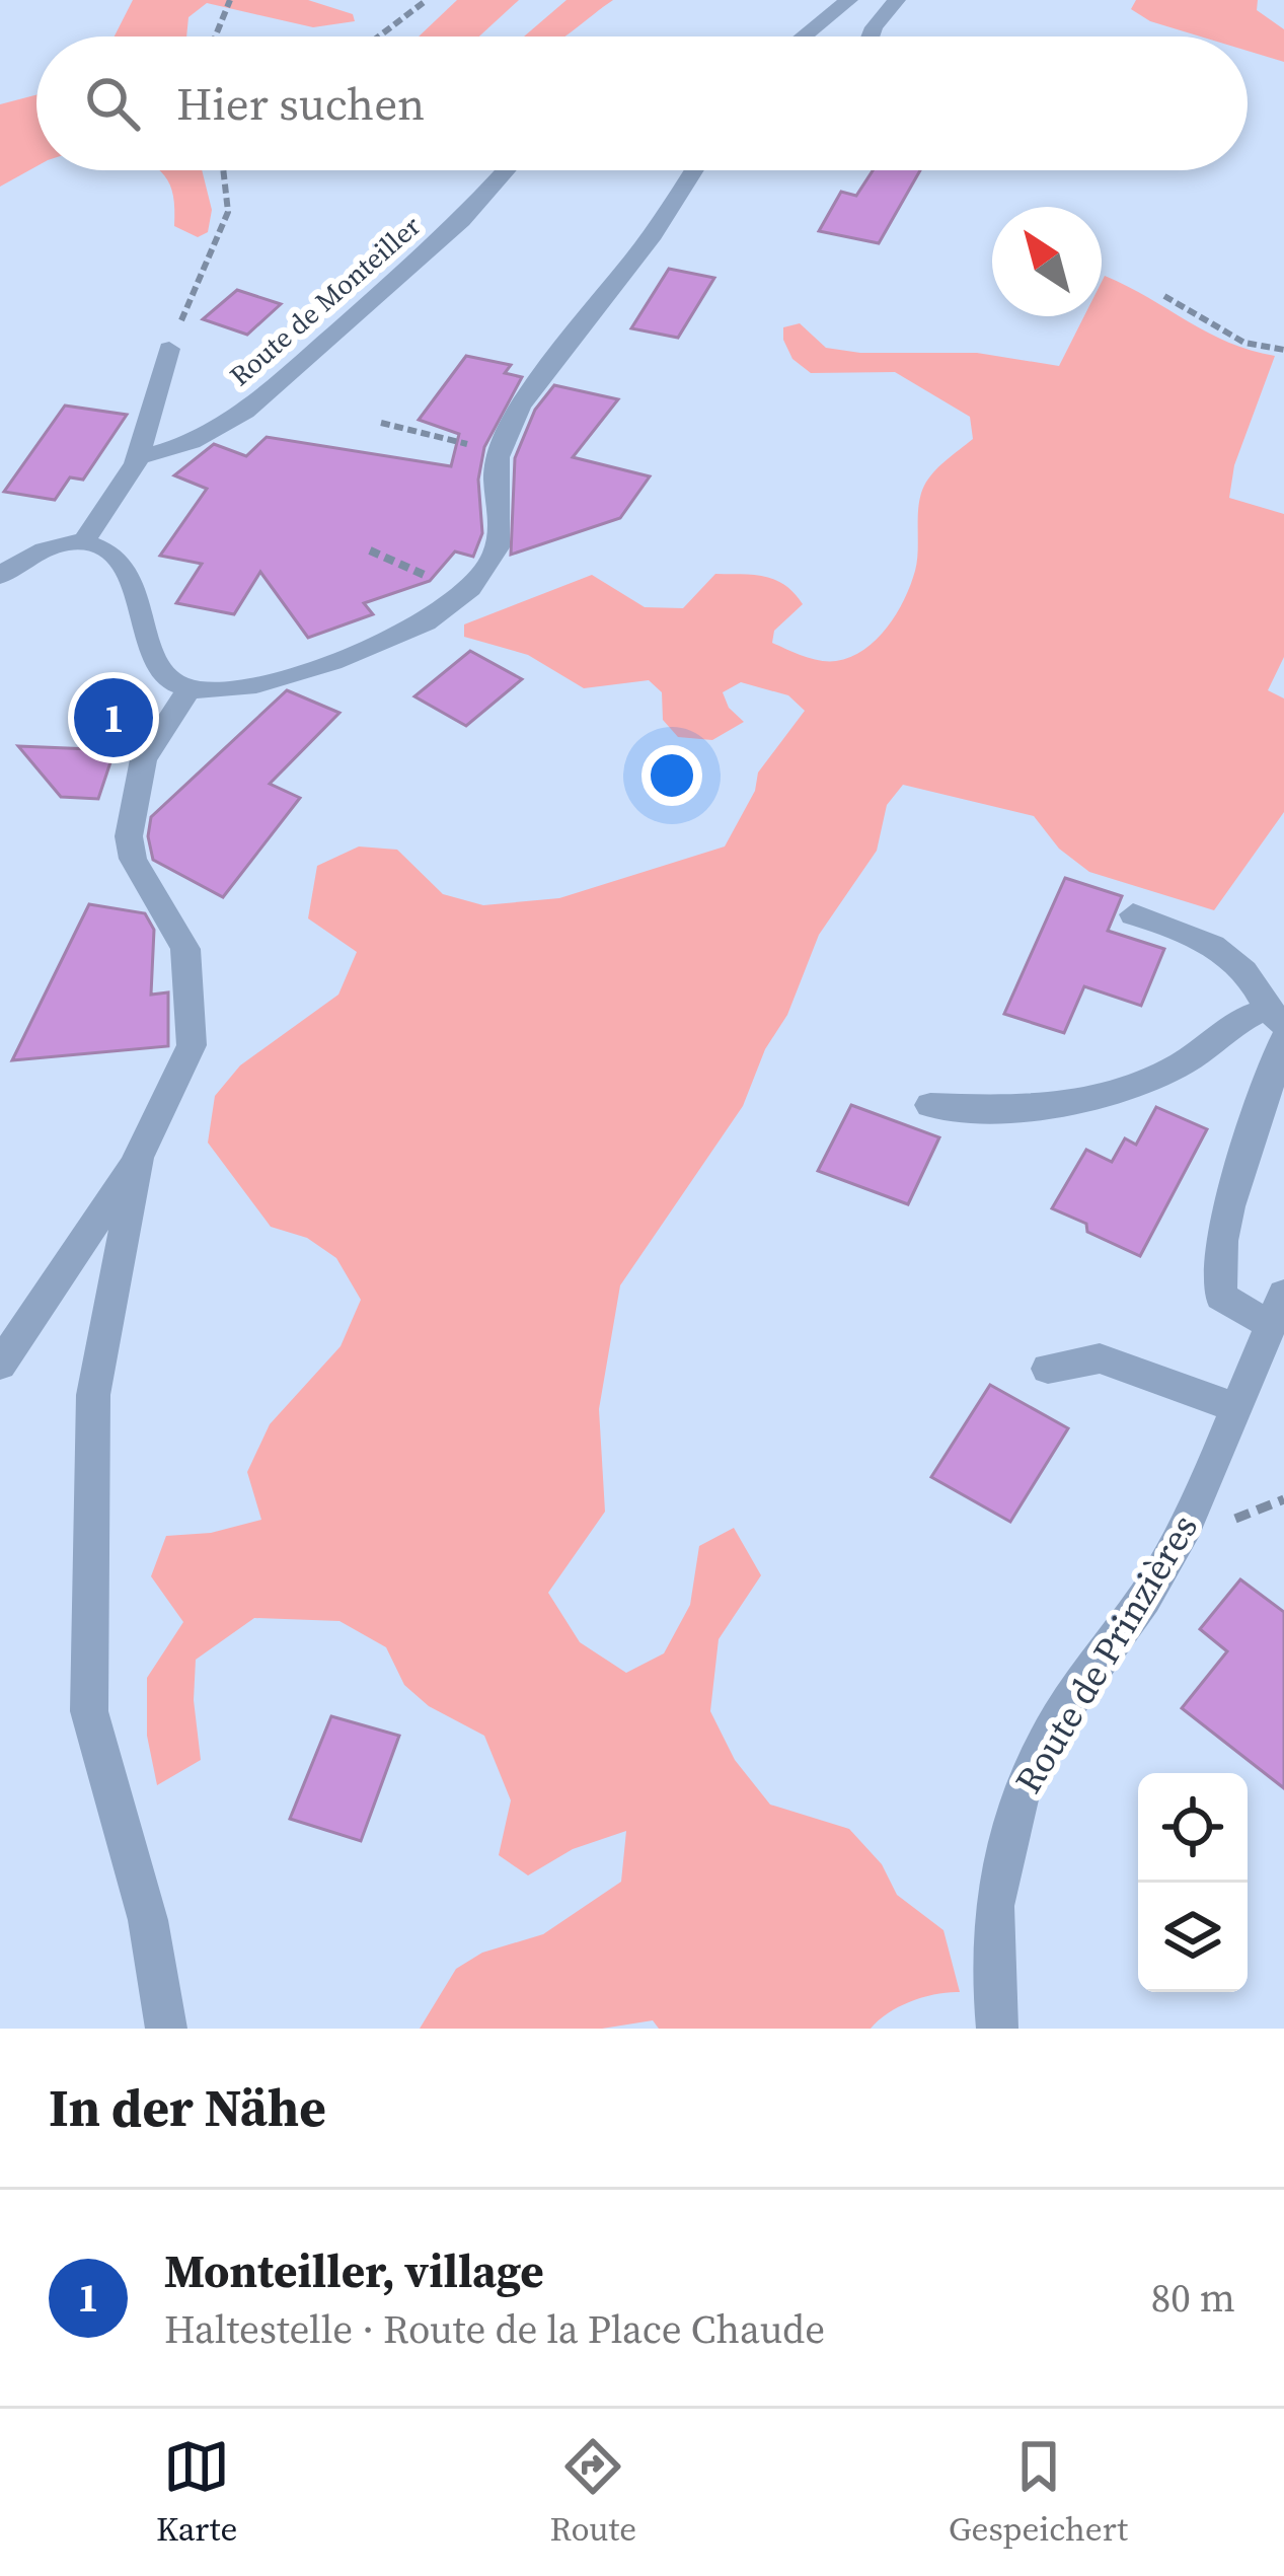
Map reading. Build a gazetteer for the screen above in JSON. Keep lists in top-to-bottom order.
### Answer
{
  "streets": {
    "street": ["Route de Monteiller", "Route de Prinzières"]
  },
  "north": "top left",
  "page": {
    "search": "Hier suchen",
    "pins": "1",
    "heading": "In der Nähe",
    "list": [
      {
        "mark": "1",
        "name": "Monteiller, village",
        "note": "Haltestelle · Route de la Place Chaude",
        "value": "80 m"
      }
    ],
    "nav": ["Karte", "Route", "Gespeichert"]
  }
}
